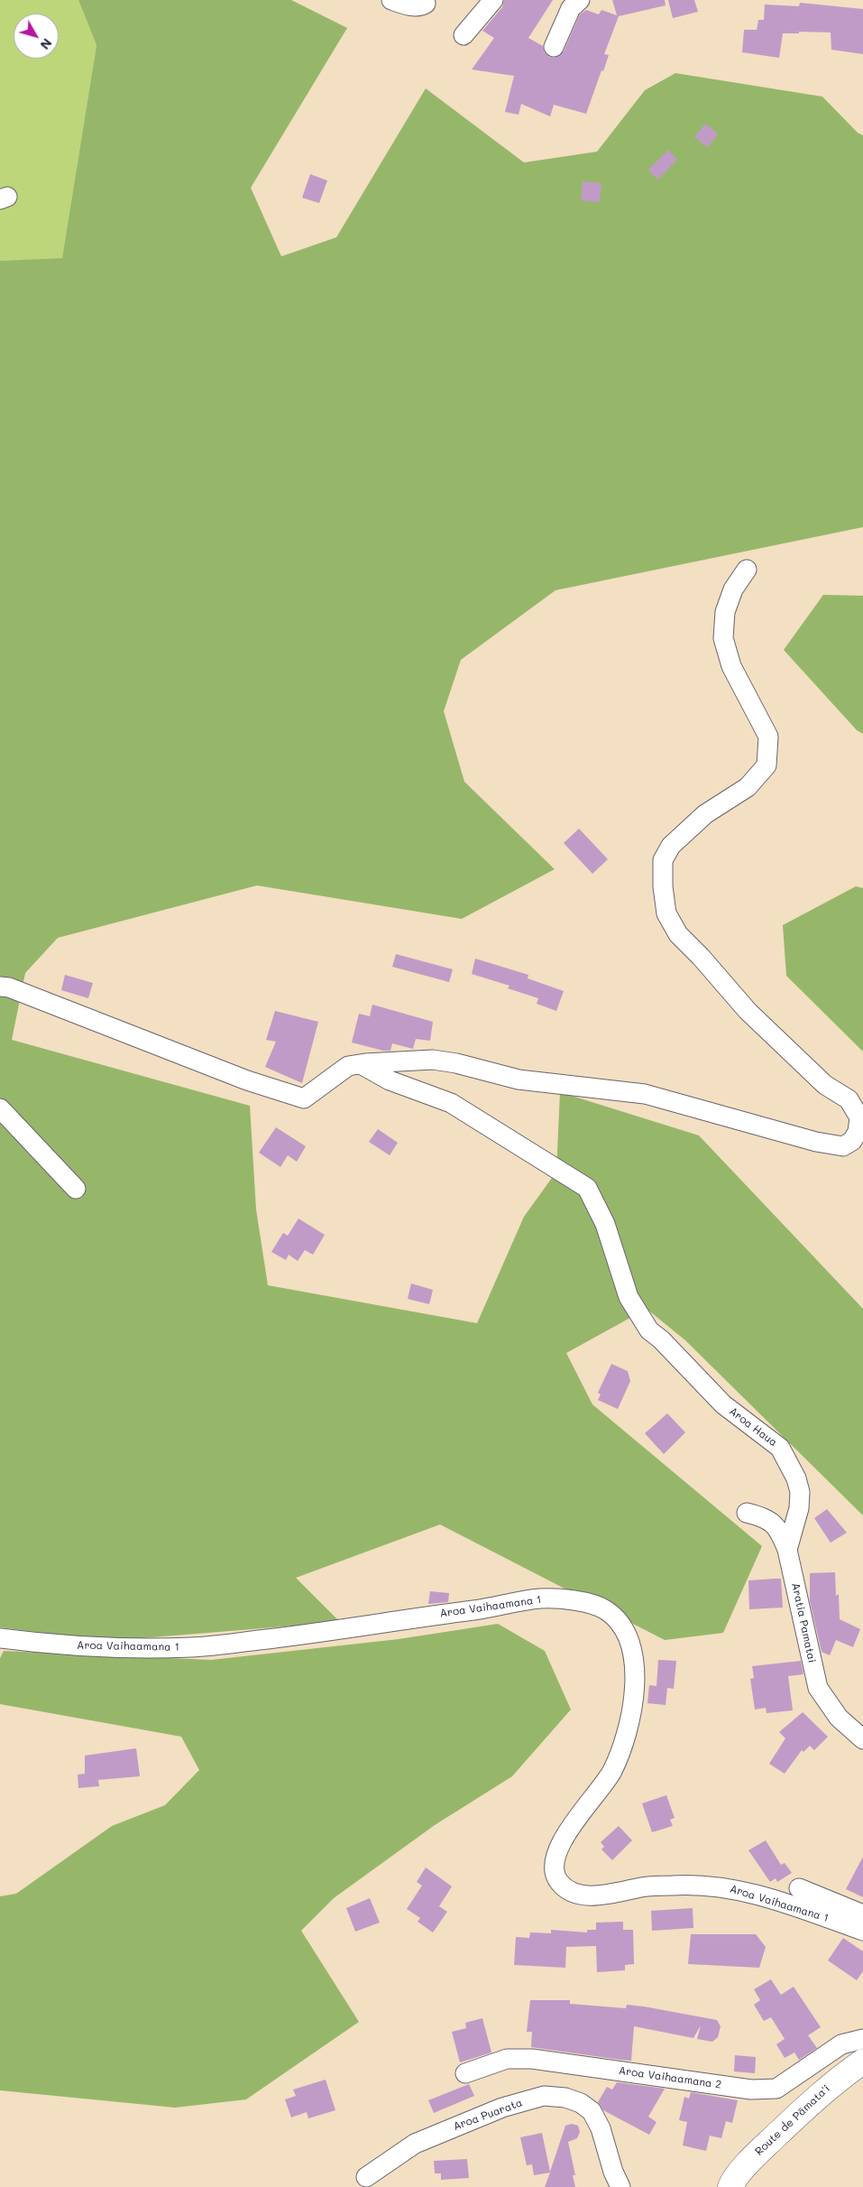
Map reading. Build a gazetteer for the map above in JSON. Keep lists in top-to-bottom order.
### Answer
{
  "streets": {
    "main road": ["Route de Pāmata'i"],
    "street": [
      "Aroa Haua",
      "Aroa Vaihaamana 1",
      "Aratia Pamatai",
      "Aroa Vaihaamana 2",
      "Aroa Puarata"
    ]
  },
  "crossings": [
    ["Aroa Haua", "Aratia Pamatai"]
  ],
  "north": "bottom right"
}
